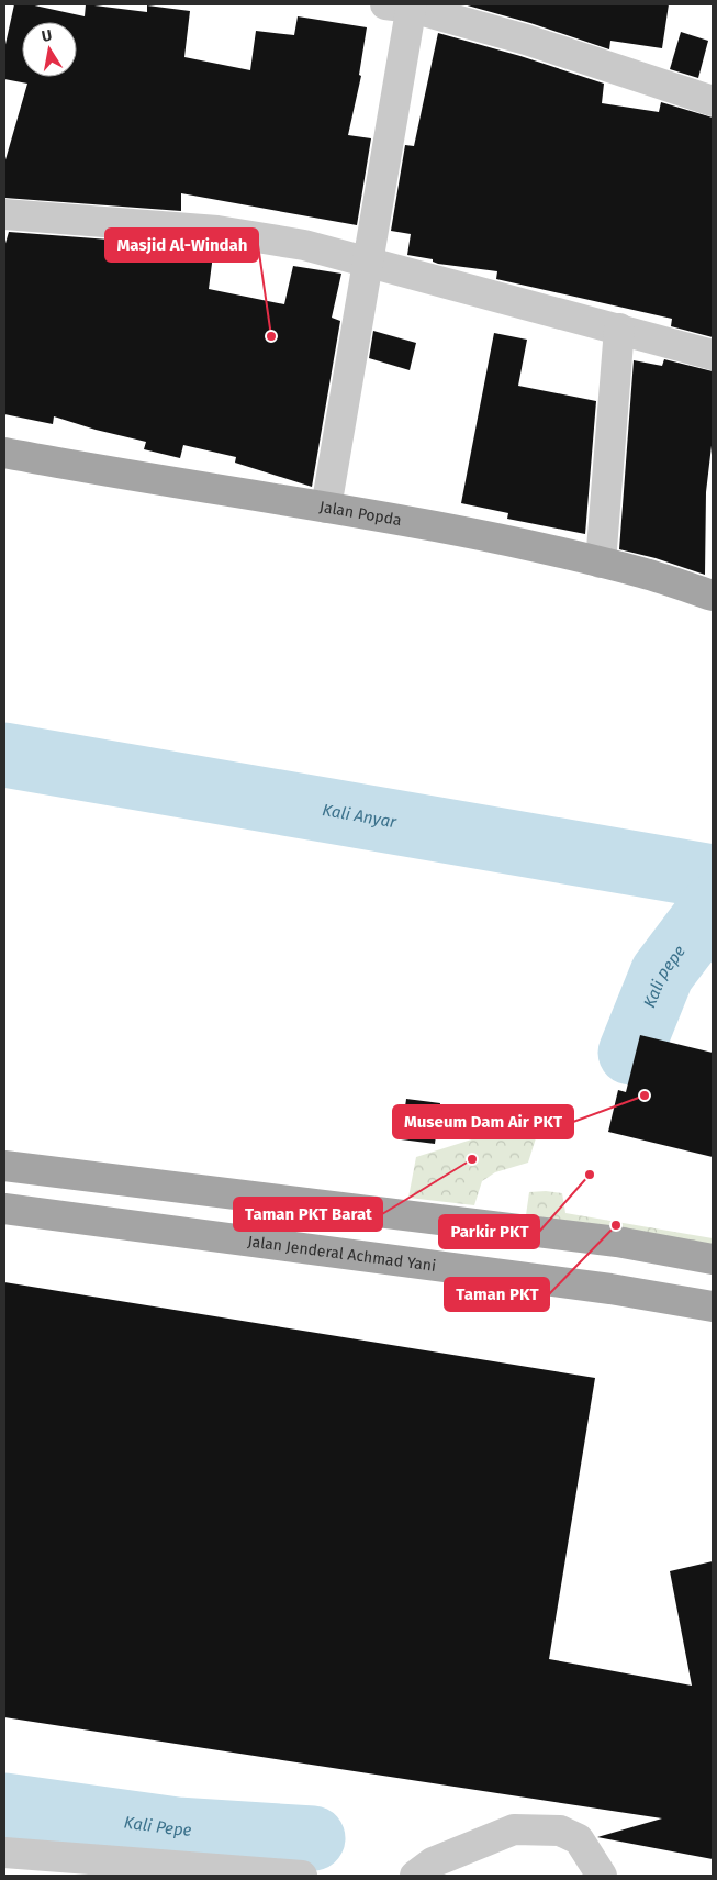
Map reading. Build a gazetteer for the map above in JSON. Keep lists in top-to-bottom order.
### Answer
{
  "streets": {
    "main road": ["Jalan Popda", "Jalan Jenderal Achmad Yani"]
  },
  "water": ["Kali Anyar", "Kali pepe", "Kali Pepe"],
  "places": [
    "Masjid Al-Windah",
    "Museum Dam Air PKT",
    "Taman PKT Barat",
    "Parkir PKT",
    "Taman PKT"
  ],
  "north": "top"
}
